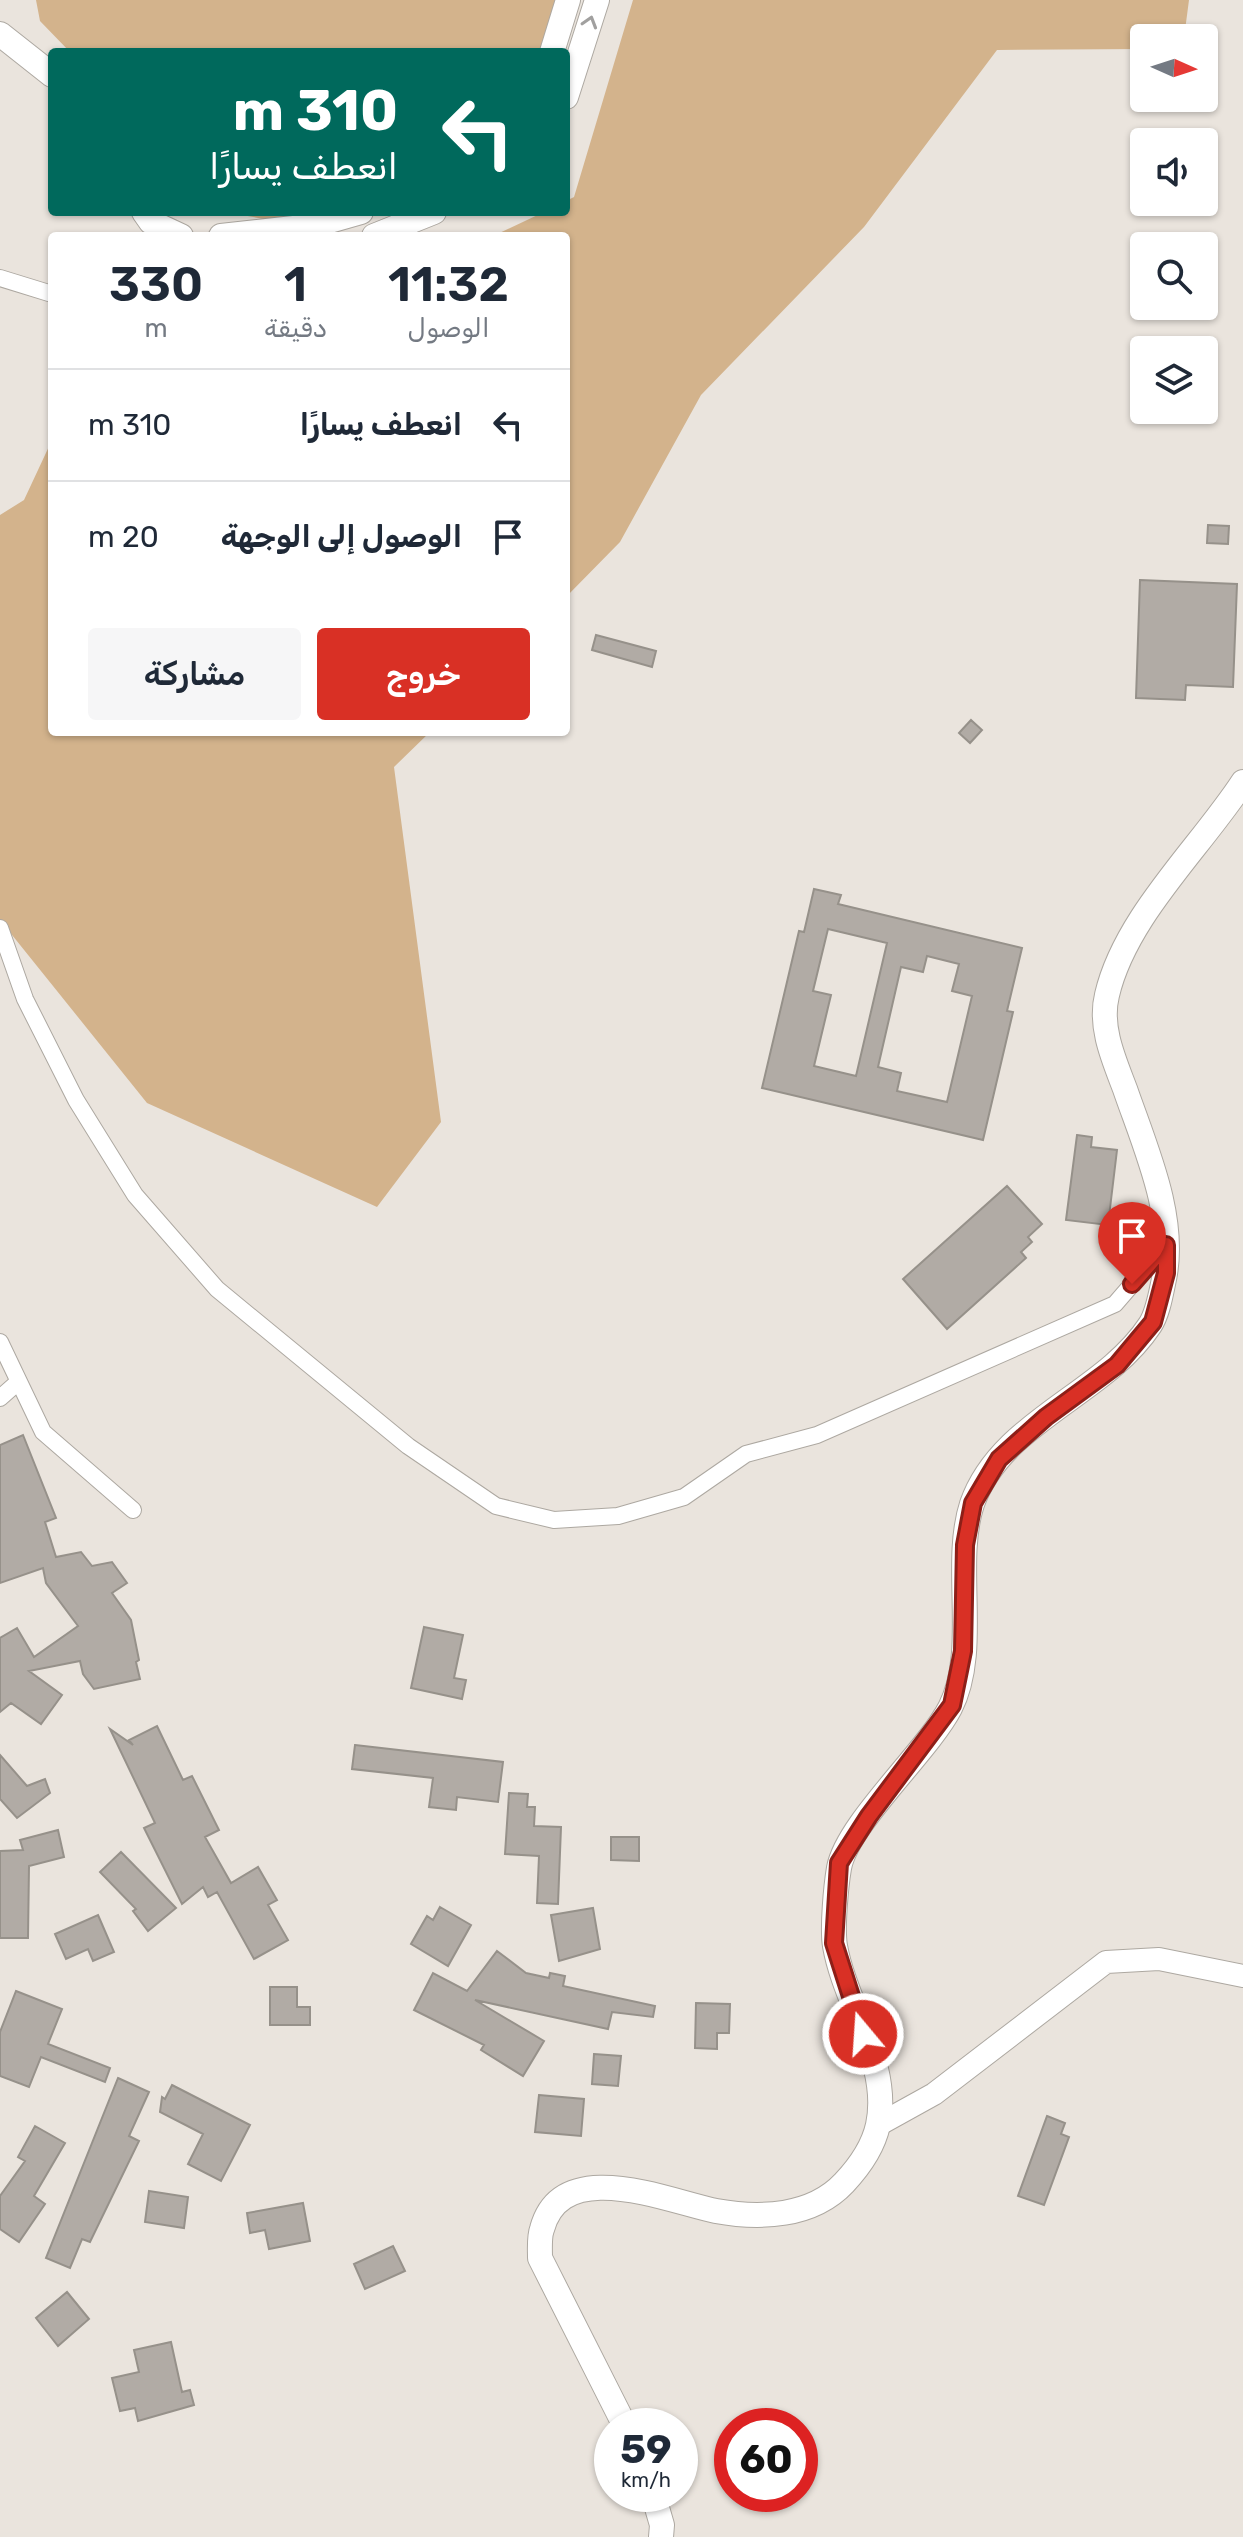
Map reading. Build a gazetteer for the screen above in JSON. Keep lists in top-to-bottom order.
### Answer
{
  "north": "right",
  "page": {
    "turn": ["310 m", "انعطف يسارًا"],
    "eta": [
      "11:32",
      "الوصول",
      "1",
      "دقيقة",
      "330",
      "m"
    ],
    "list": [
      {
        "name": "انعطف يسارًا",
        "value": "310 m"
      },
      {
        "name": "الوصول إلى الوجهة",
        "value": "20 m"
      }
    ],
    "buttons": ["خروج", "مشاركة"],
    "speed": "59 km/h",
    "limit": "60"
  }
}
